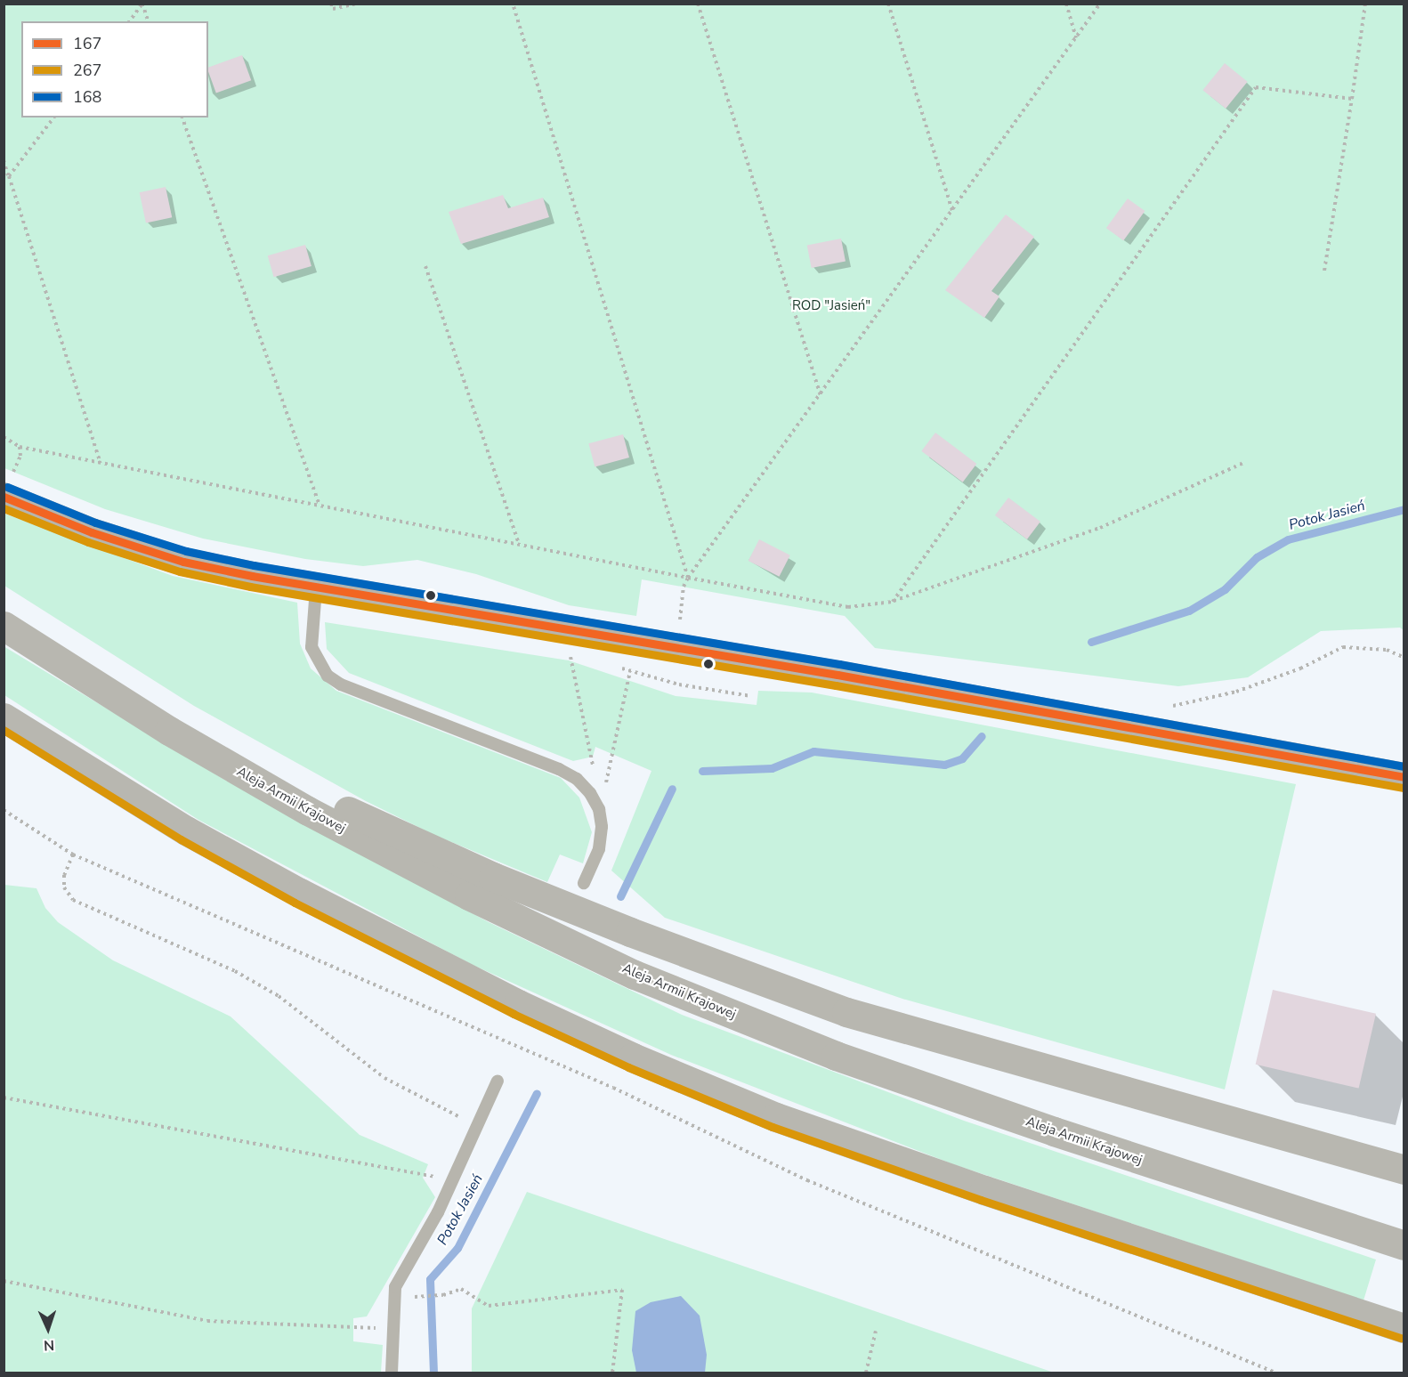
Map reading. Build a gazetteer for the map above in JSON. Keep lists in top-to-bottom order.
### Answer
{
  "streets": {
    "main road": ["Aleja Armii Krajowej"]
  },
  "water": ["Potok Jasień"],
  "parks": ["ROD \"Jasień\""],
  "lines": ["transit line 168", "transit line 167", "transit line 267"],
  "legend": ["167", "267", "168"],
  "north": "bottom"
}
